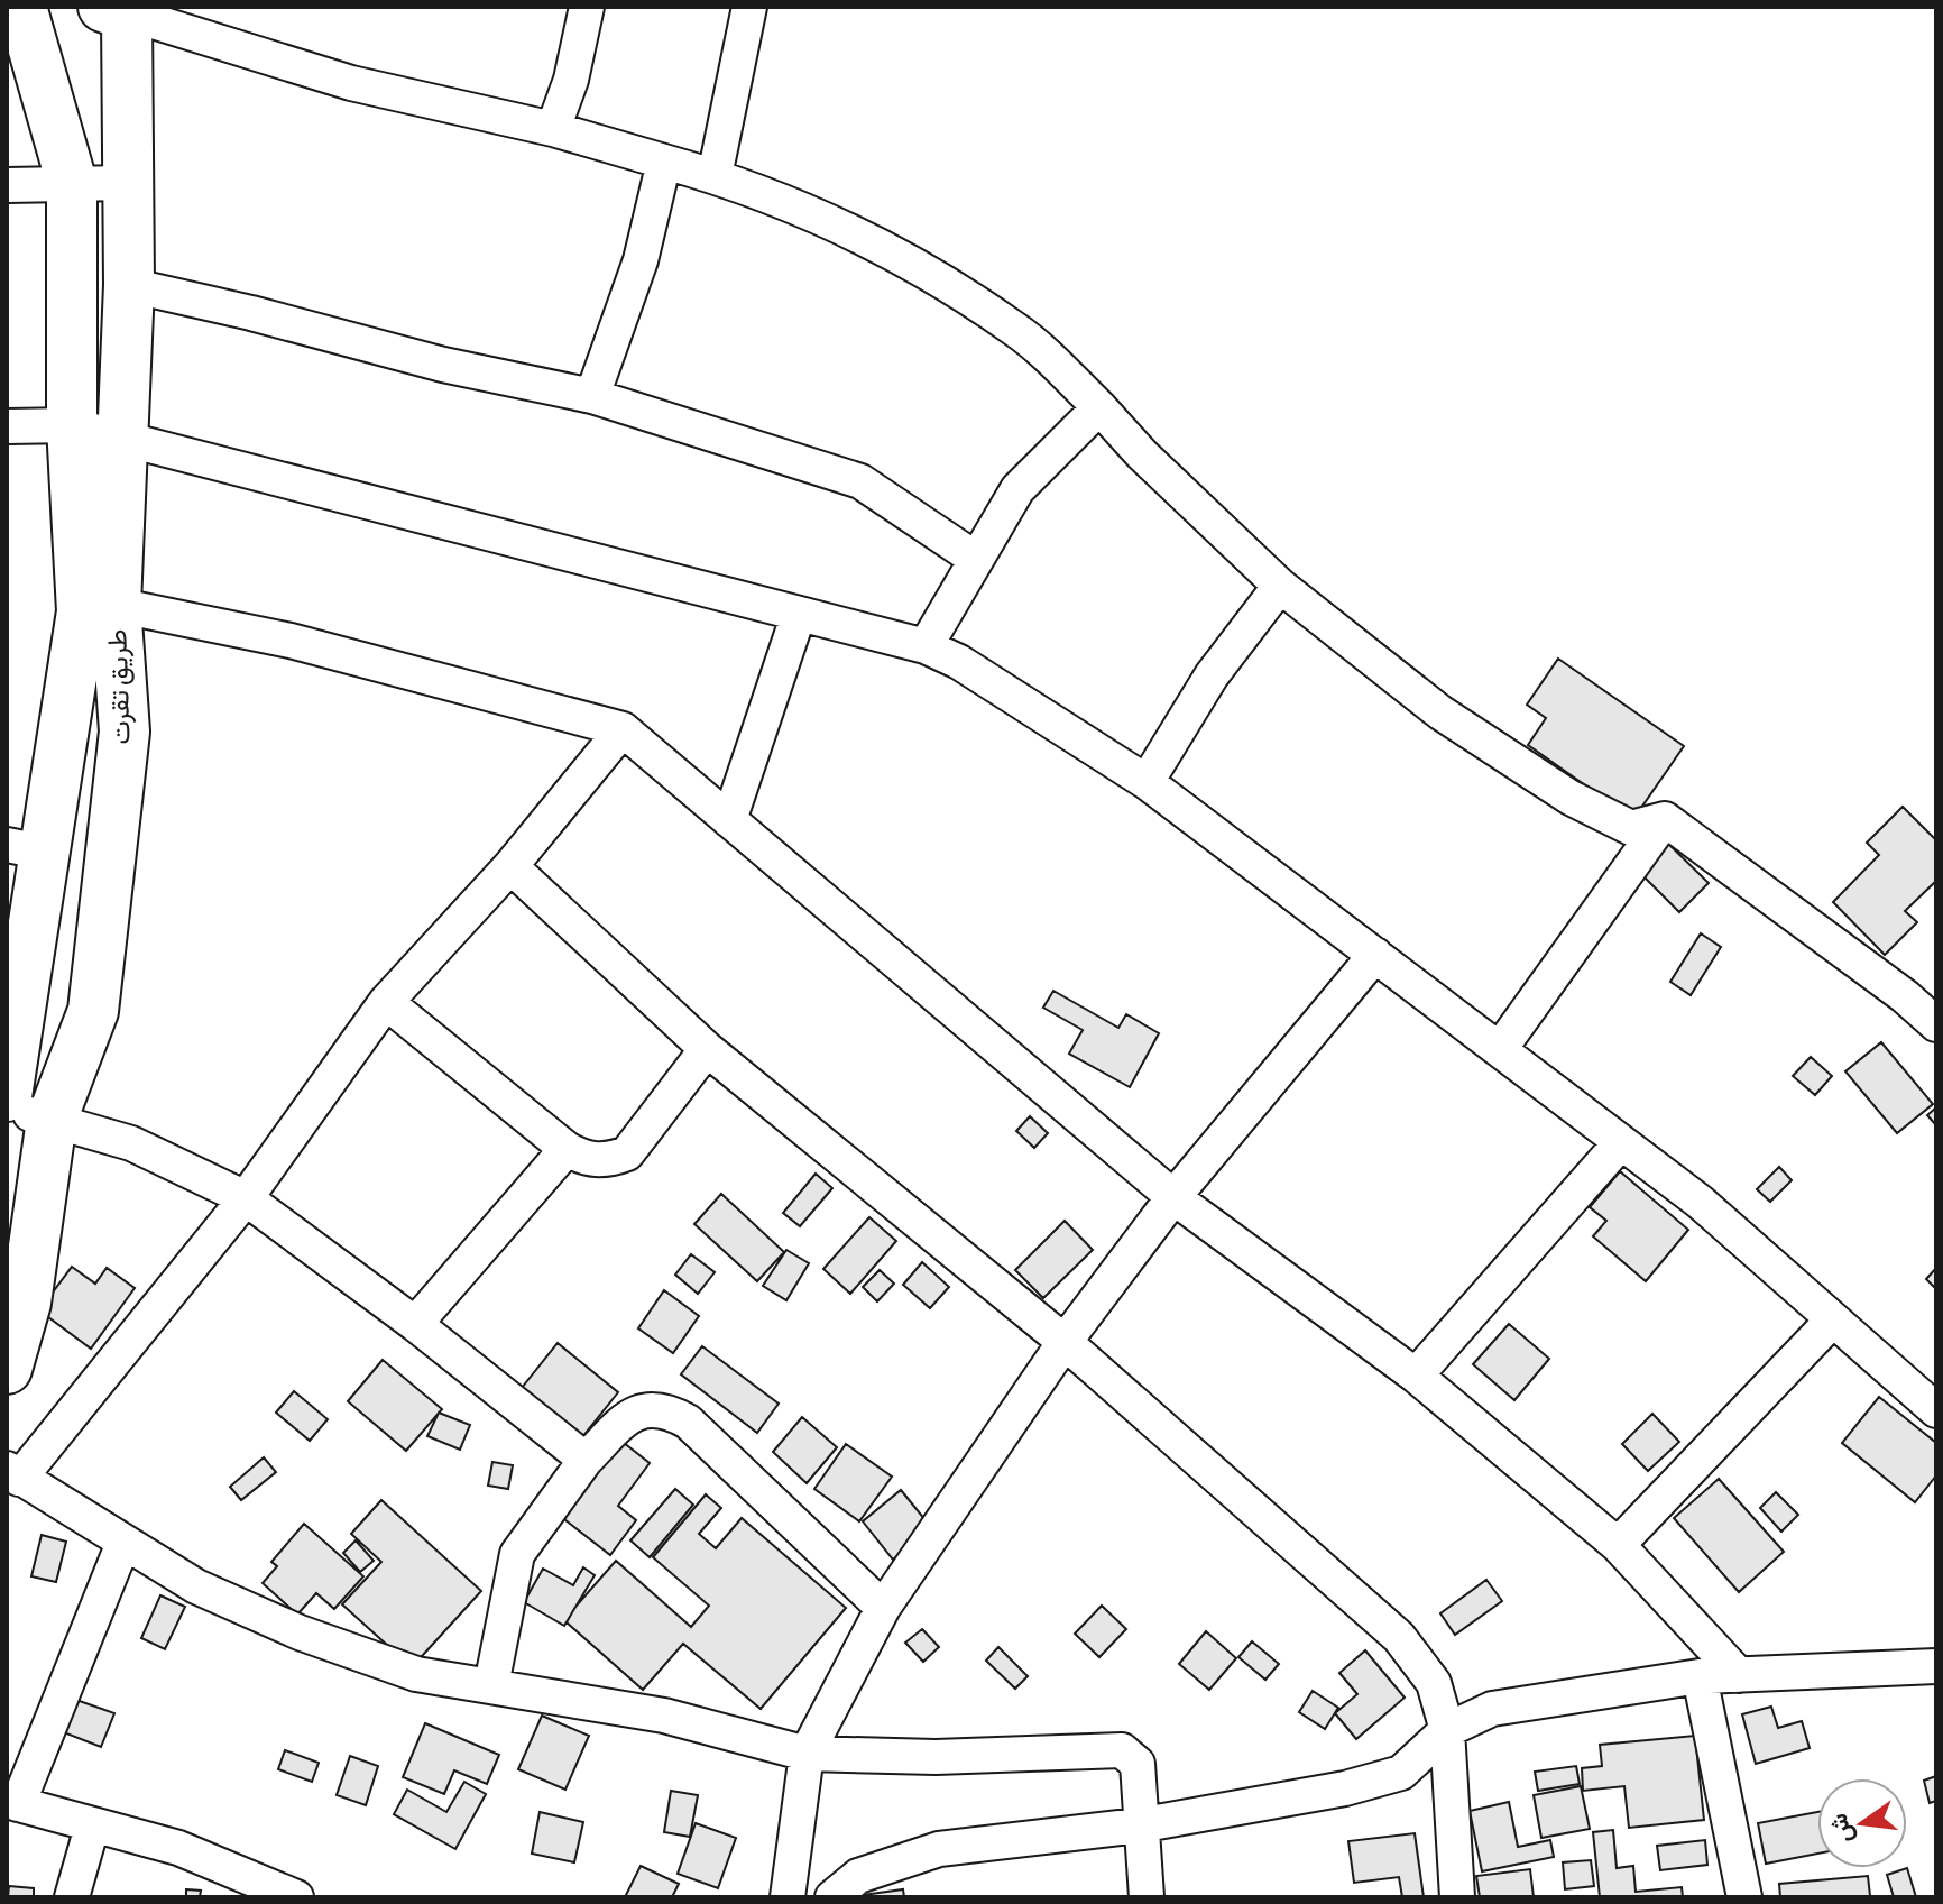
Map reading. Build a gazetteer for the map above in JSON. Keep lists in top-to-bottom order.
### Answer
{
  "streets": {
    "main road": ["طريق تقرت"]
  },
  "north": "left"
}
